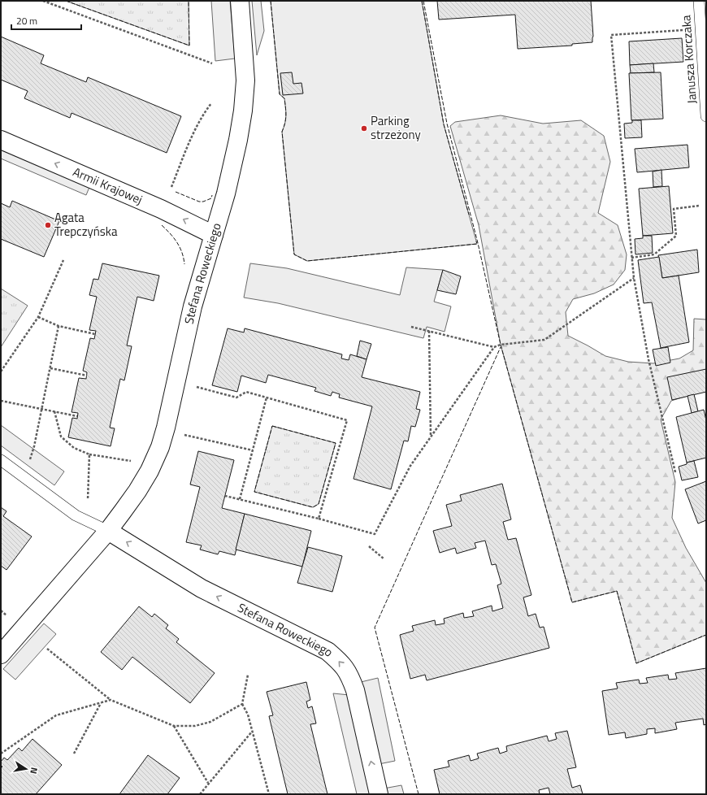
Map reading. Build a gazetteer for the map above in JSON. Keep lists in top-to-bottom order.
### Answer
{
  "streets": {
    "street": ["Armii Krajowej", "Stefana Roweckiego"],
    "lane": ["Janusza Korczaka"]
  },
  "crossings": [
    ["Armii Krajowej", "Stefana Roweckiego"]
  ],
  "one_way": ["Armii Krajowej"],
  "places": ["Parking strzeżony", "Agata Trepczyńska"],
  "scale_bar": "20 m",
  "north": "right"
}
